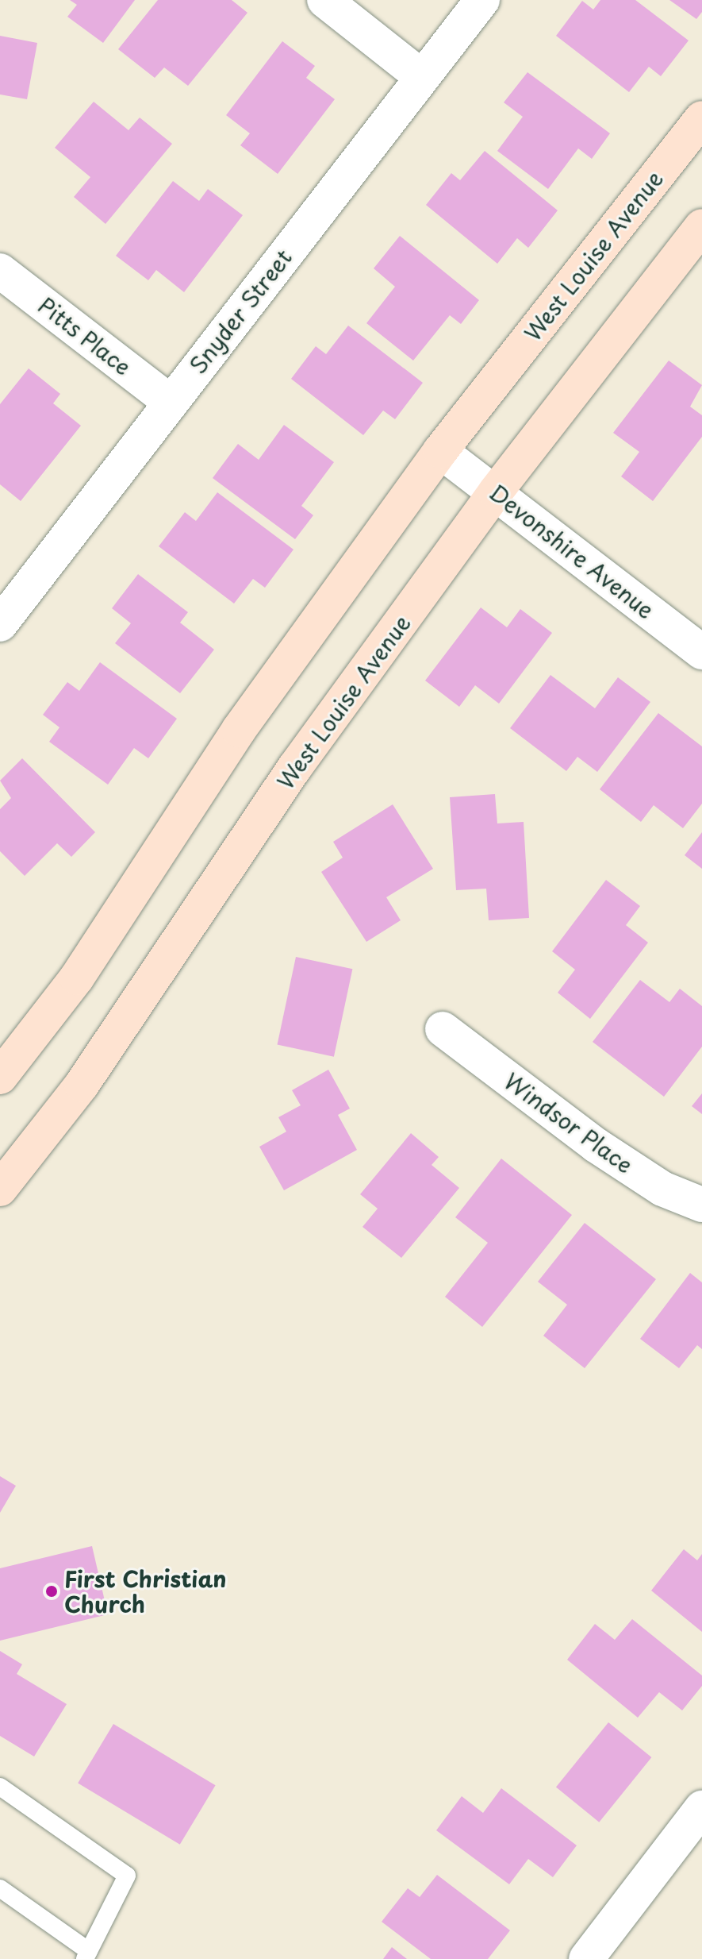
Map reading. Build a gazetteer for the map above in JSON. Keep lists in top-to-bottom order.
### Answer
{
  "streets": {
    "main road": ["West Louise Avenue"],
    "street": [
      "Snyder Street",
      "Pitts Place",
      "Devonshire Avenue",
      "Windsor Place"
    ]
  },
  "crossings": [
    ["West Louise Avenue", "Devonshire Avenue"],
    ["Snyder Street", "Pitts Place"]
  ],
  "places": ["First Christian Church"]
}
